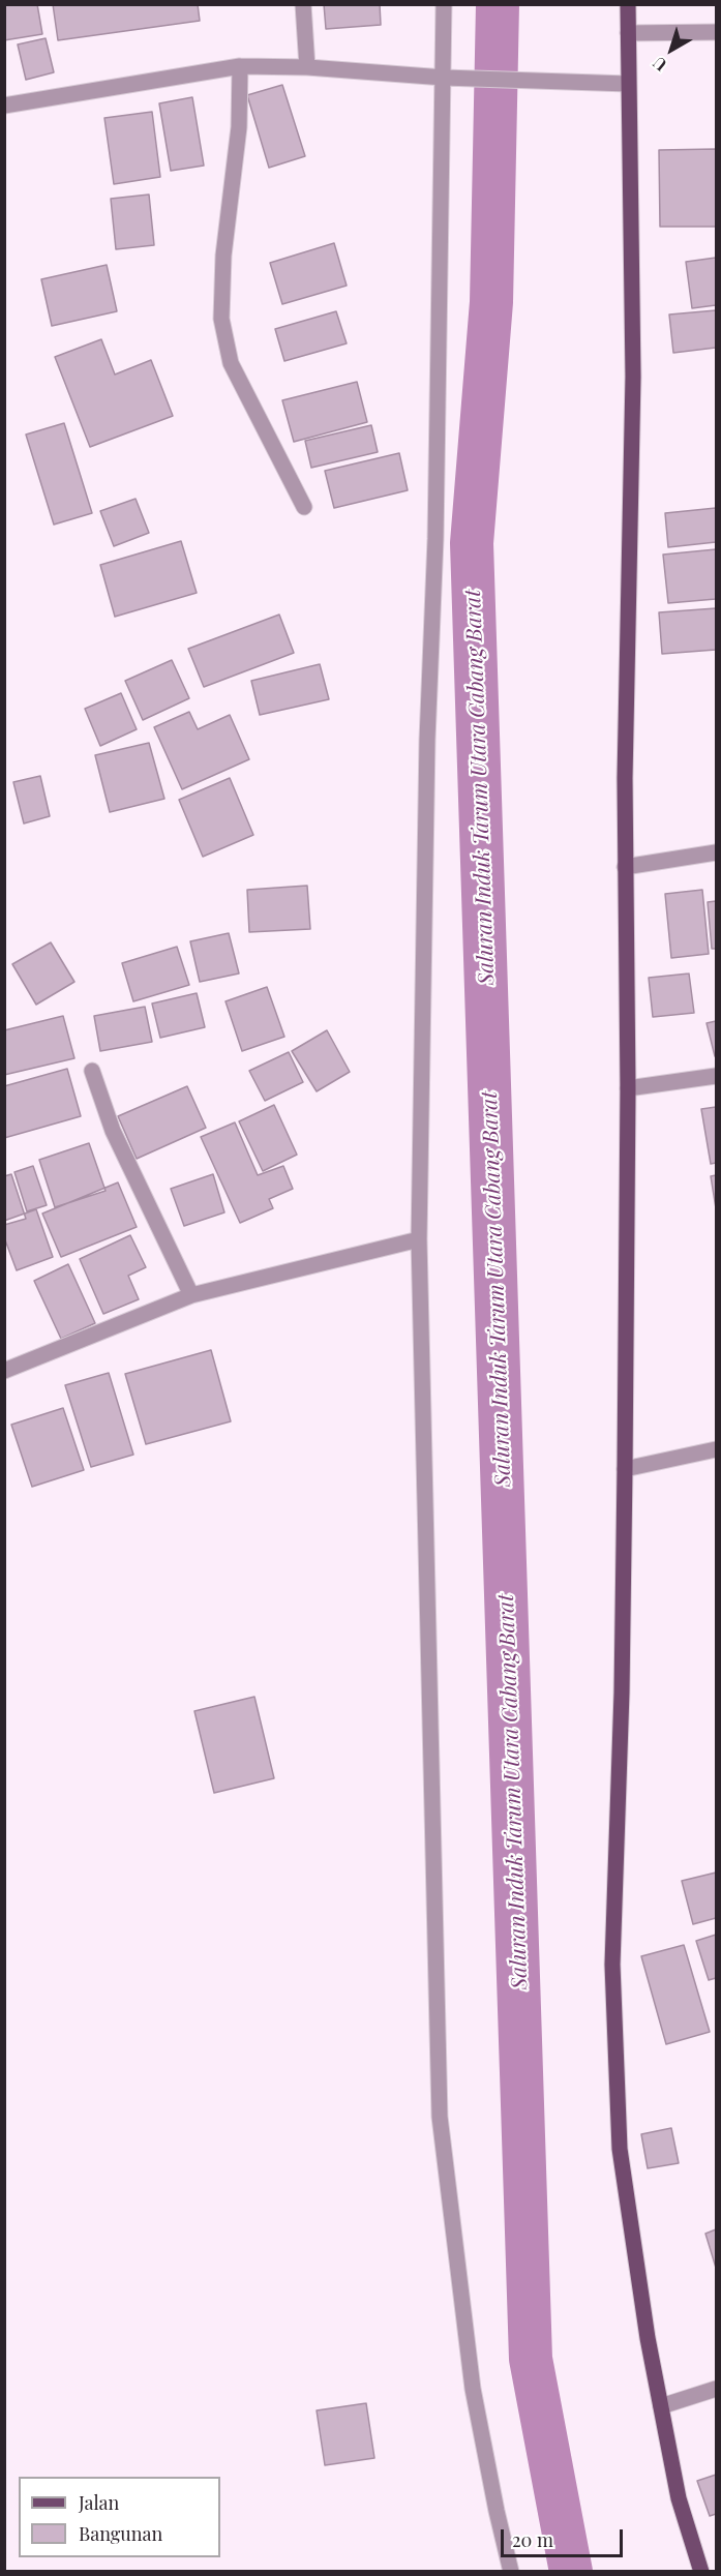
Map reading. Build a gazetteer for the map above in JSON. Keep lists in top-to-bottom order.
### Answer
{
  "water": ["Saluran Induk Tarum Utara Cabang Barat"],
  "legend": ["Jalan", "Bangunan"],
  "scale_bar": "20 m",
  "north": "bottom left"
}
